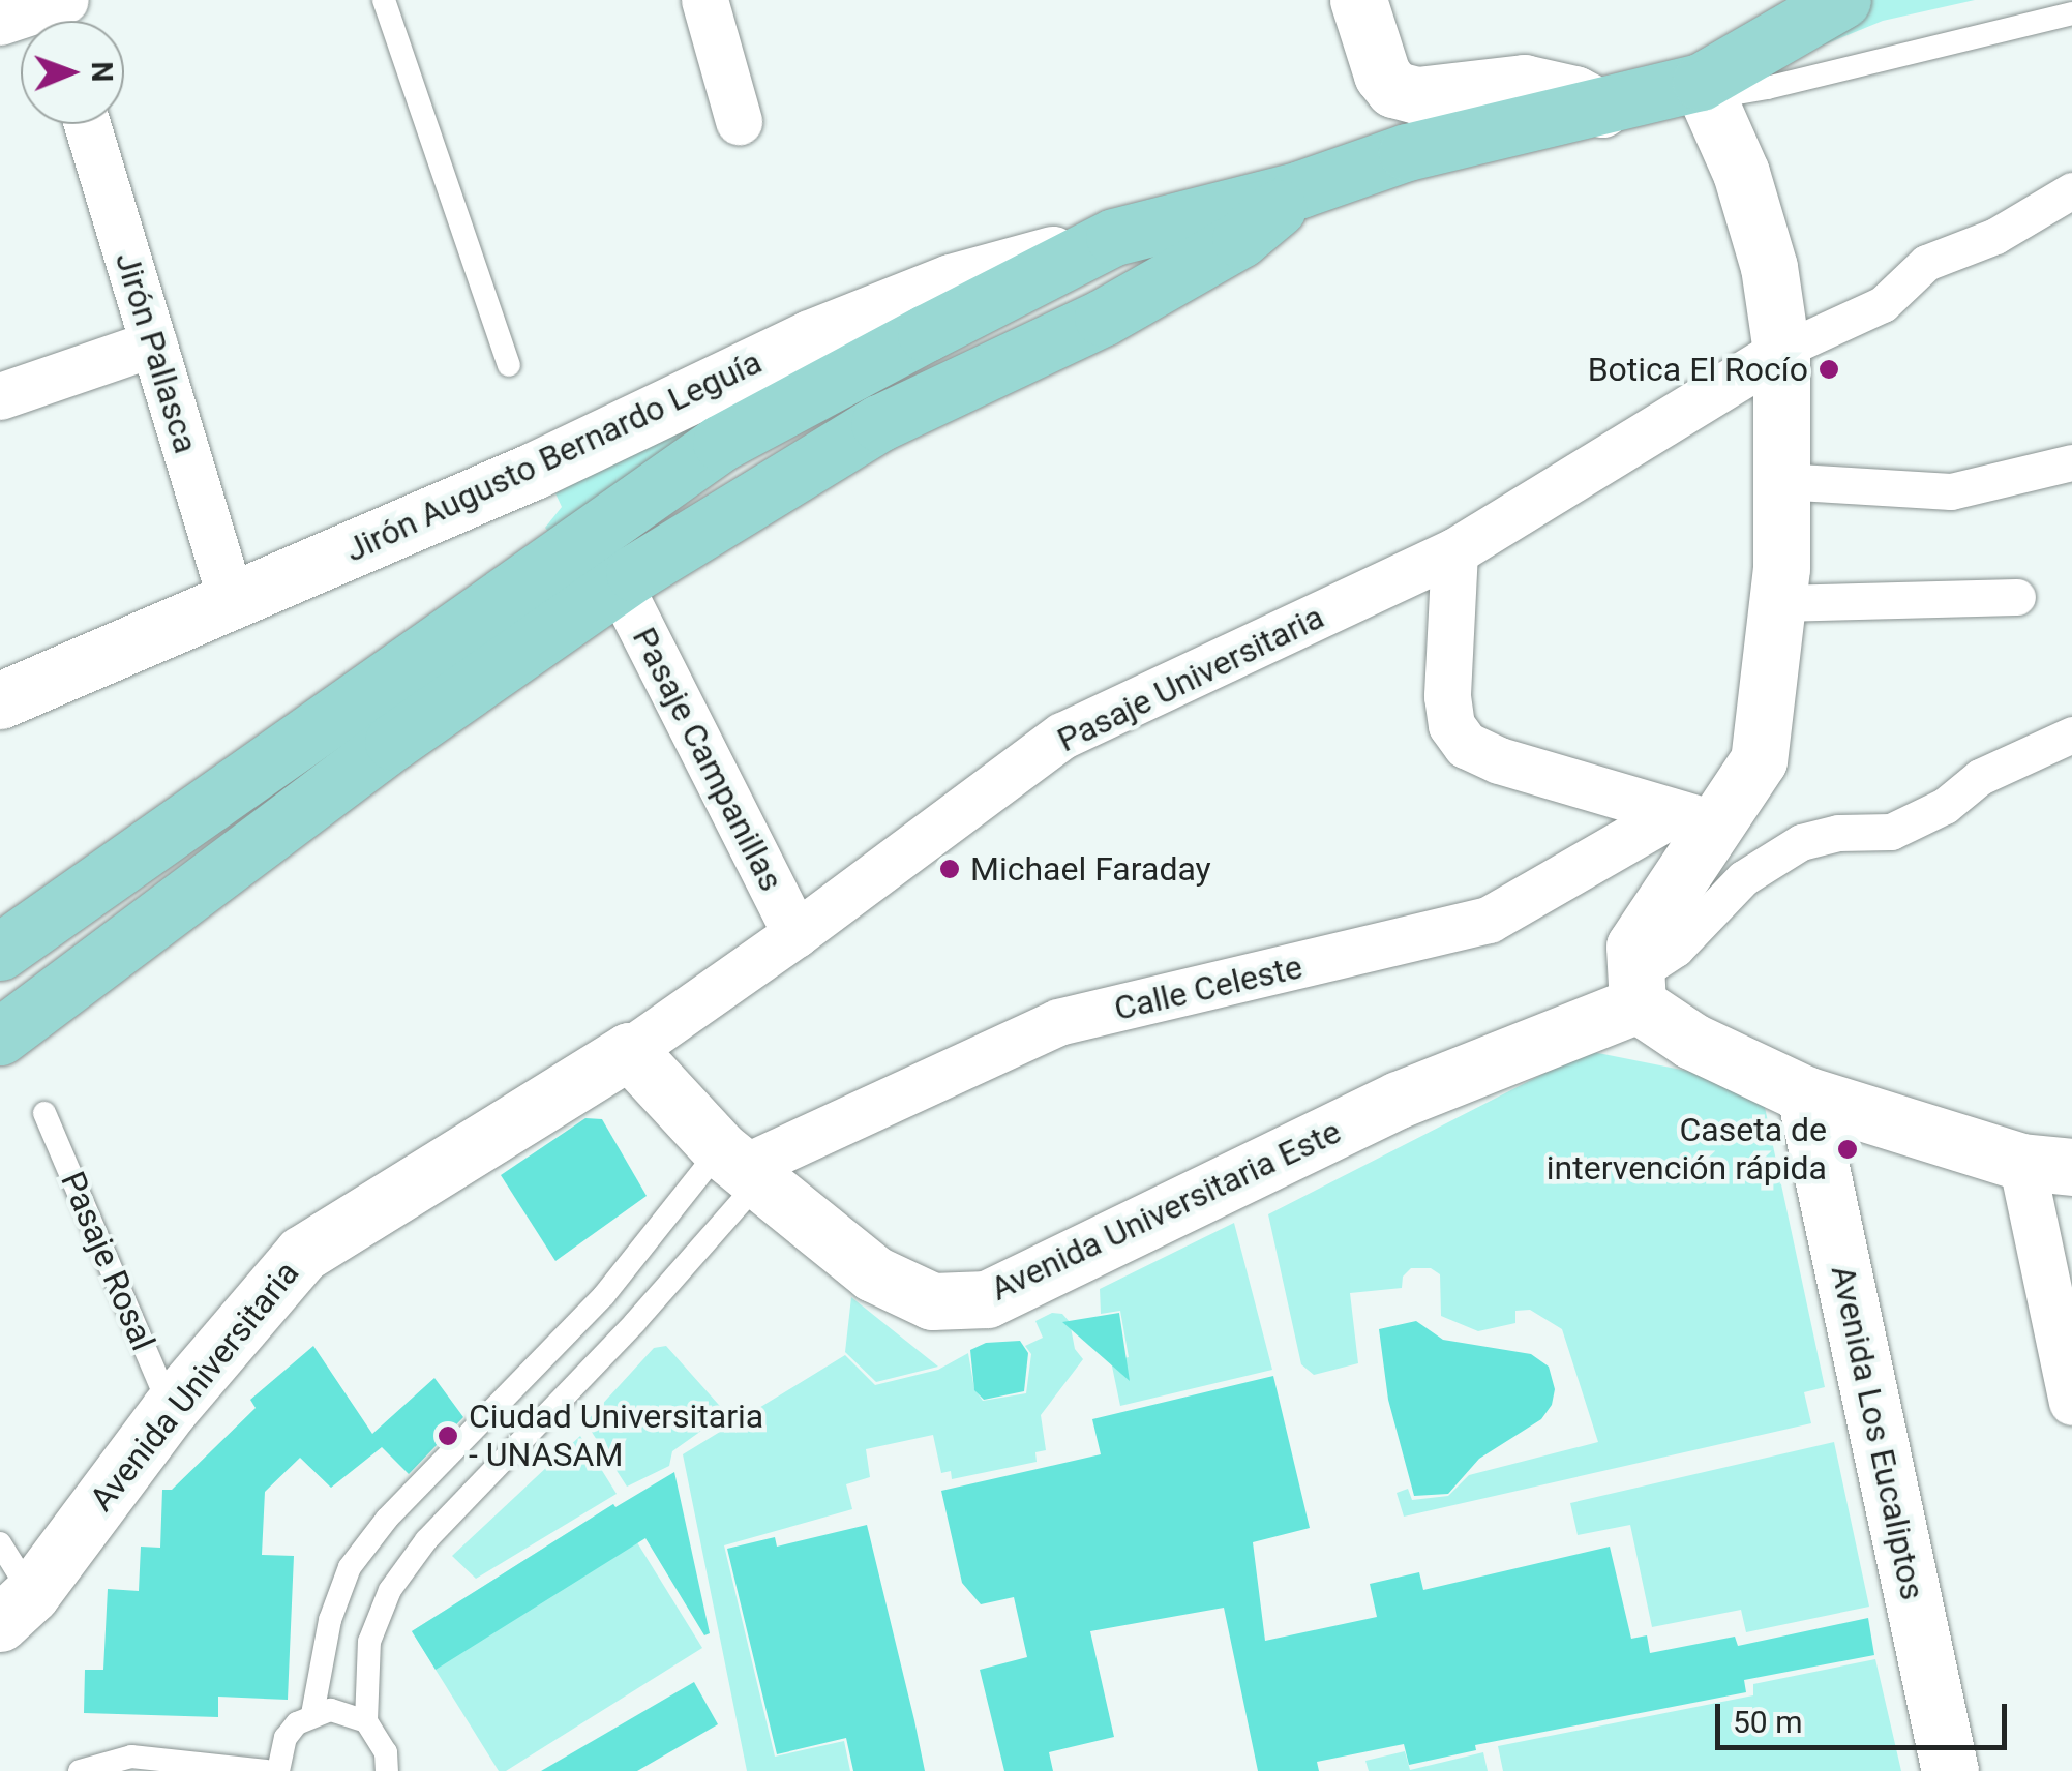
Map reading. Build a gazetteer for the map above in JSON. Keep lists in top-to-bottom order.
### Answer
{
  "streets": {
    "main road": [
      "Jirón Augusto Bernardo Leguía",
      "Avenida Universitaria Este",
      "Avenida Universitaria",
      "Avenida Los Eucaliptos"
    ],
    "street": [
      "Jirón Pallasca",
      "Pasaje Universitaria",
      "Pasaje Campanillas",
      "Calle Celeste"
    ],
    "lane": ["Pasaje Rosal"]
  },
  "crossings": [
    ["Jirón Pallasca", "Jirón Augusto Bernardo Leguía"],
    ["Pasaje Universitaria", "Pasaje Campanillas"],
    ["Pasaje Universitaria", "Avenida Universitaria Este"],
    ["Pasaje Universitaria", "Avenida Universitaria"],
    ["Calle Celeste", "Avenida Universitaria Este"],
    ["Avenida Universitaria Este", "Avenida Universitaria"],
    ["Pasaje Rosal", "Avenida Universitaria"]
  ],
  "places": [
    "Botica El Rocío",
    "Michael Faraday",
    "Caseta de intervención rápida",
    "Ciudad Universitaria - UNASAM"
  ],
  "scale_bar": "50 m",
  "north": "right"
}
